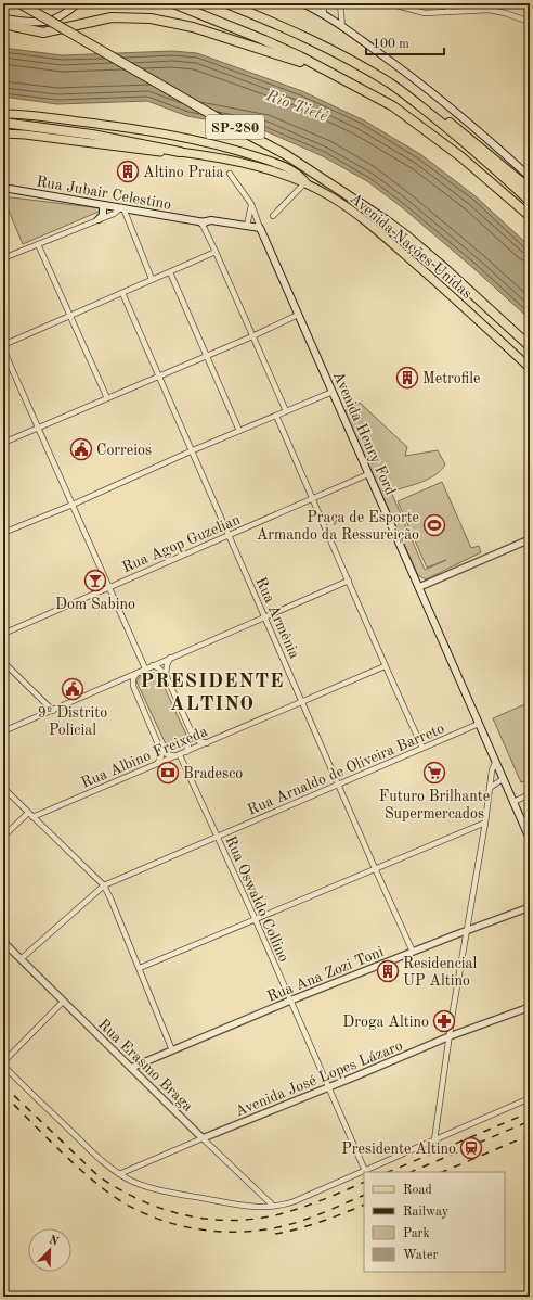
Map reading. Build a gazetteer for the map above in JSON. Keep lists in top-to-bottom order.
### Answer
{
  "streets": {
    "highway": ["SP-280"],
    "main road": ["Rua Jubair Celestino", "Avenida Nações Unidas", "Avenida Henry Ford"],
    "street": [
      "Rua Agop Guzelian",
      "Rua Armênia",
      "Rua Albino Freixeda",
      "Rua Arnaldo de Oliveira Barreto",
      "Rua Oswaldo Collino",
      "Rua Ana Zozi Toni",
      "Rua Erasmo Braga",
      "Avenida José Lopes Lázaro"
    ]
  },
  "crossings": [
    ["Rua Jubair Celestino", "Avenida Henry Ford"],
    ["Avenida Henry Ford", "Rua Agop Guzelian"],
    ["Avenida Henry Ford", "Rua Arnaldo de Oliveira Barreto"],
    ["Rua Agop Guzelian", "Rua Armênia"],
    ["Rua Armênia", "Rua Albino Freixeda"],
    ["Rua Armênia", "Rua Arnaldo de Oliveira Barreto"],
    ["Rua Armênia", "Rua Ana Zozi Toni"],
    ["Rua Albino Freixeda", "Rua Oswaldo Collino"],
    ["Rua Arnaldo de Oliveira Barreto", "Rua Oswaldo Collino"],
    ["Rua Arnaldo de Oliveira Barreto", "Rua Erasmo Braga"],
    ["Rua Oswaldo Collino", "Rua Ana Zozi Toni"],
    ["Rua Oswaldo Collino", "Avenida José Lopes Lázaro"],
    ["Rua Ana Zozi Toni", "Rua Erasmo Braga"],
    ["Rua Erasmo Braga", "Avenida José Lopes Lázaro"]
  ],
  "districts": ["PRESIDENTE ALTINO"],
  "water": ["Rio Tietê"],
  "places": {
    "building": ["Altino Praia", "Metrofile", "Residencial UP Altino"],
    "public building": ["Correios", "9º Distrito Policial"],
    "sports": ["Praça de Esporte Armando da Ressureição"],
    "bar": ["Dom Sabino"],
    "bank": ["Bradesco"],
    "supermarket": ["Futuro Brilhante Supermercados"],
    "pharmacy": ["Droga Altino"],
    "station": ["Presidente Altino"]
  },
  "legend": [
    "Road",
    "Railway",
    "Park",
    "Water"
  ],
  "scale_bar": "100 m",
  "north": "top right"
}
